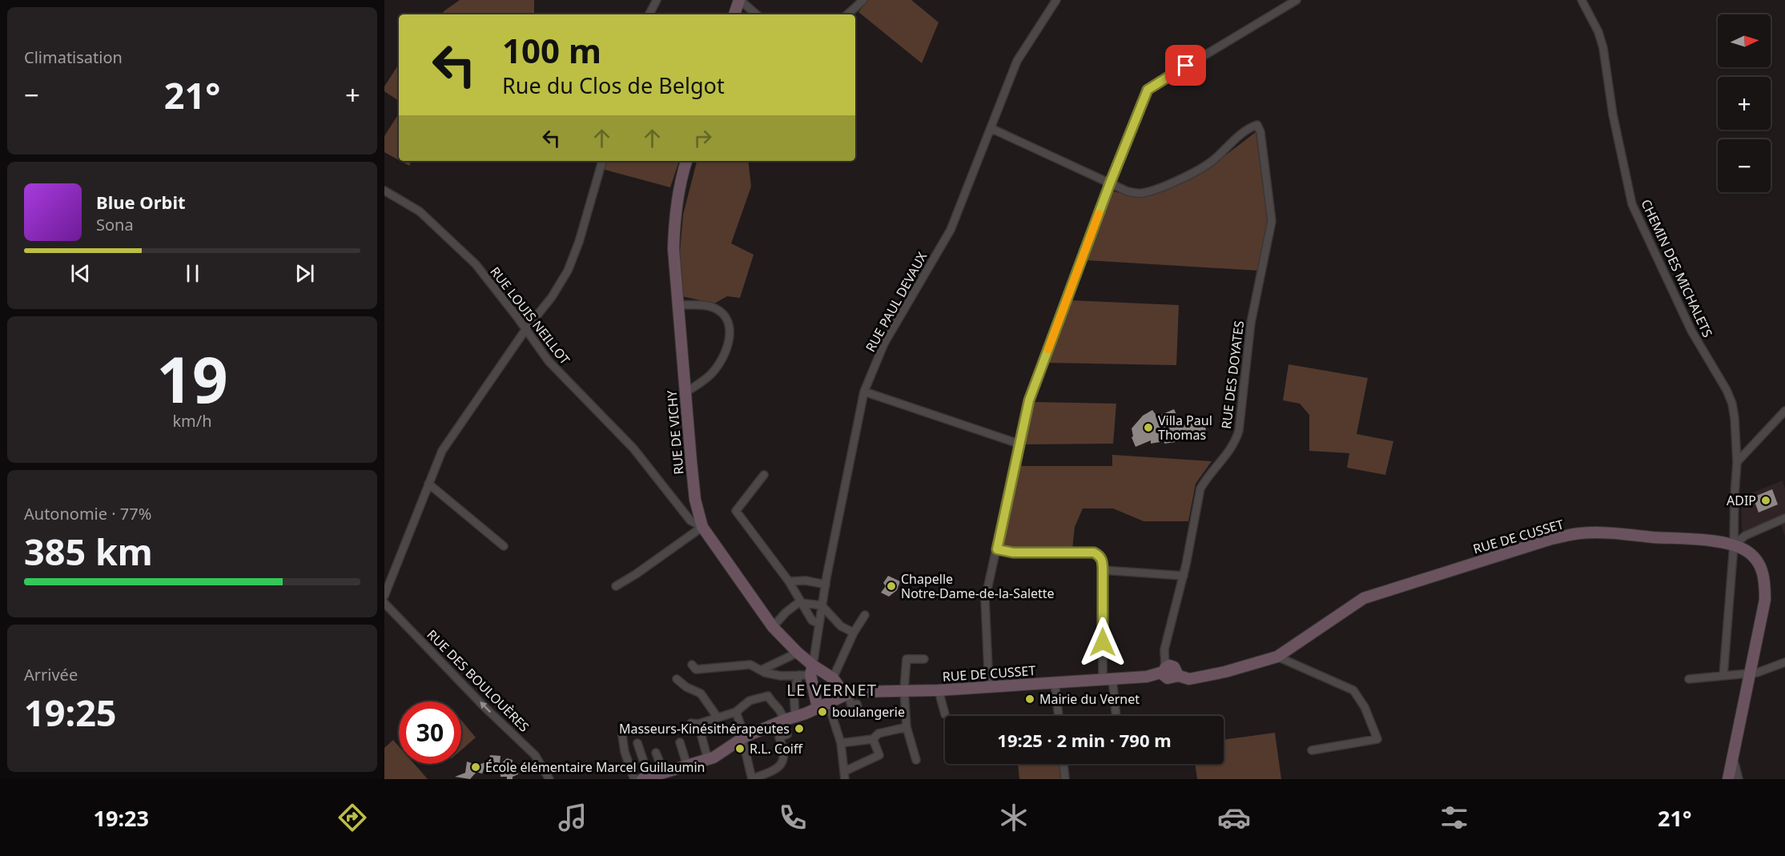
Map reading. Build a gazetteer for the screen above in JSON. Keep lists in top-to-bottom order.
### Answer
{
  "streets": {
    "street": [
      "CHEMIN DES MICHALETS",
      "RUE PAUL DEVAUX",
      "RUE LOUIS NEILLOT",
      "RUE DES DOYATES",
      "RUE DE VICHY",
      "RUE DE CUSSET",
      "RUE DES BOULOUÈRES"
    ]
  },
  "crossings": [
    ["CHEMIN DES MICHALETS", "RUE DE CUSSET"],
    ["RUE PAUL DEVAUX", "RUE DE VICHY"],
    ["RUE LOUIS NEILLOT", "RUE DE VICHY"],
    ["RUE DES DOYATES", "RUE DE CUSSET"]
  ],
  "one_way": ["RUE DES BOULOUÈRES"],
  "districts": ["LE VERNET"],
  "places": [
    "Villa Paul Thomas",
    "ADIP",
    "Chapelle Notre-Dame-de-la-Salette",
    "Mairie du Vernet",
    "boulangerie",
    "Masseurs-Kinésithérapeutes",
    "R.L. Coiff",
    "École élémentaire Marcel Guillaumin"
  ],
  "north": "right",
  "page": {
    "tile": [
      "Climatisation",
      ["19", "km/h"],
      ["Autonomie · 77%", "385 km"],
      ["Arrivée", "19:25"]
    ],
    "map_buttons": ["+", "−"],
    "turn": ["100 m", "Rue du Clos de Belgot"],
    "heat": ["−", "21°", "+"],
    "song": ["Blue Orbit", "Sona"],
    "limit": "30",
    "trip": "19:25 · 2 min · 790 m",
    "tabs": ["19:23", "21°"]
  }
}
